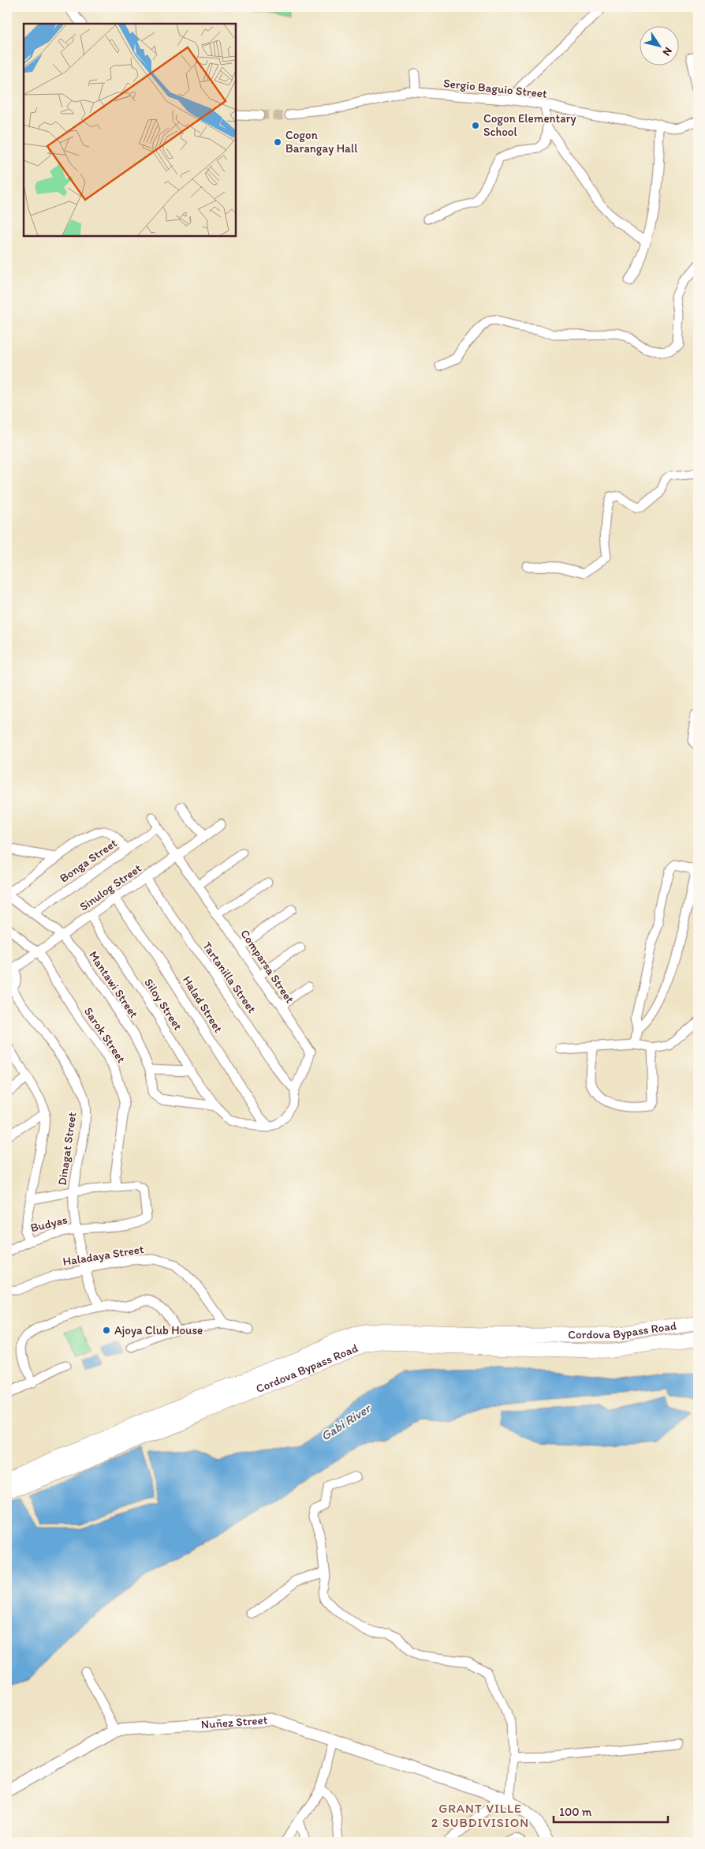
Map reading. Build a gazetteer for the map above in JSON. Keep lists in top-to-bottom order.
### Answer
{
  "streets": {
    "main road": ["Cordova Bypass Road"],
    "street": [
      "Sergio Baguio Street",
      "Bonga Street",
      "Sinulog Street",
      "Comparsa Street",
      "Tartanilla Street",
      "Mantawi Street",
      "Siloy Street",
      "Halad Street",
      "Sarok Street",
      "Dinagat Street",
      "Budyas",
      "Haladaya Street",
      "Nuñez Street"
    ]
  },
  "crossings": [
    ["Bonga Street", "Comparsa Street"],
    ["Bonga Street", "Mantawi Street"],
    ["Sinulog Street", "Comparsa Street"],
    ["Sinulog Street", "Tartanilla Street"],
    ["Sinulog Street", "Mantawi Street"],
    ["Sinulog Street", "Siloy Street"],
    ["Sinulog Street", "Halad Street"],
    ["Sinulog Street", "Sarok Street"],
    ["Comparsa Street", "Tartanilla Street"],
    ["Comparsa Street", "Siloy Street"],
    ["Comparsa Street", "Halad Street"],
    ["Siloy Street", "Halad Street"],
    ["Sarok Street", "Budyas"],
    ["Dinagat Street", "Budyas"],
    ["Dinagat Street", "Haladaya Street"]
  ],
  "districts": ["GRANT VILLE 2 SUBDIVISION"],
  "water": ["Gabi River"],
  "places": ["Cogon Elementary School", "Cogon Barangay Hall", "Ajoya Club House"],
  "scale_bar": "100 m",
  "north": "bottom right"
}
